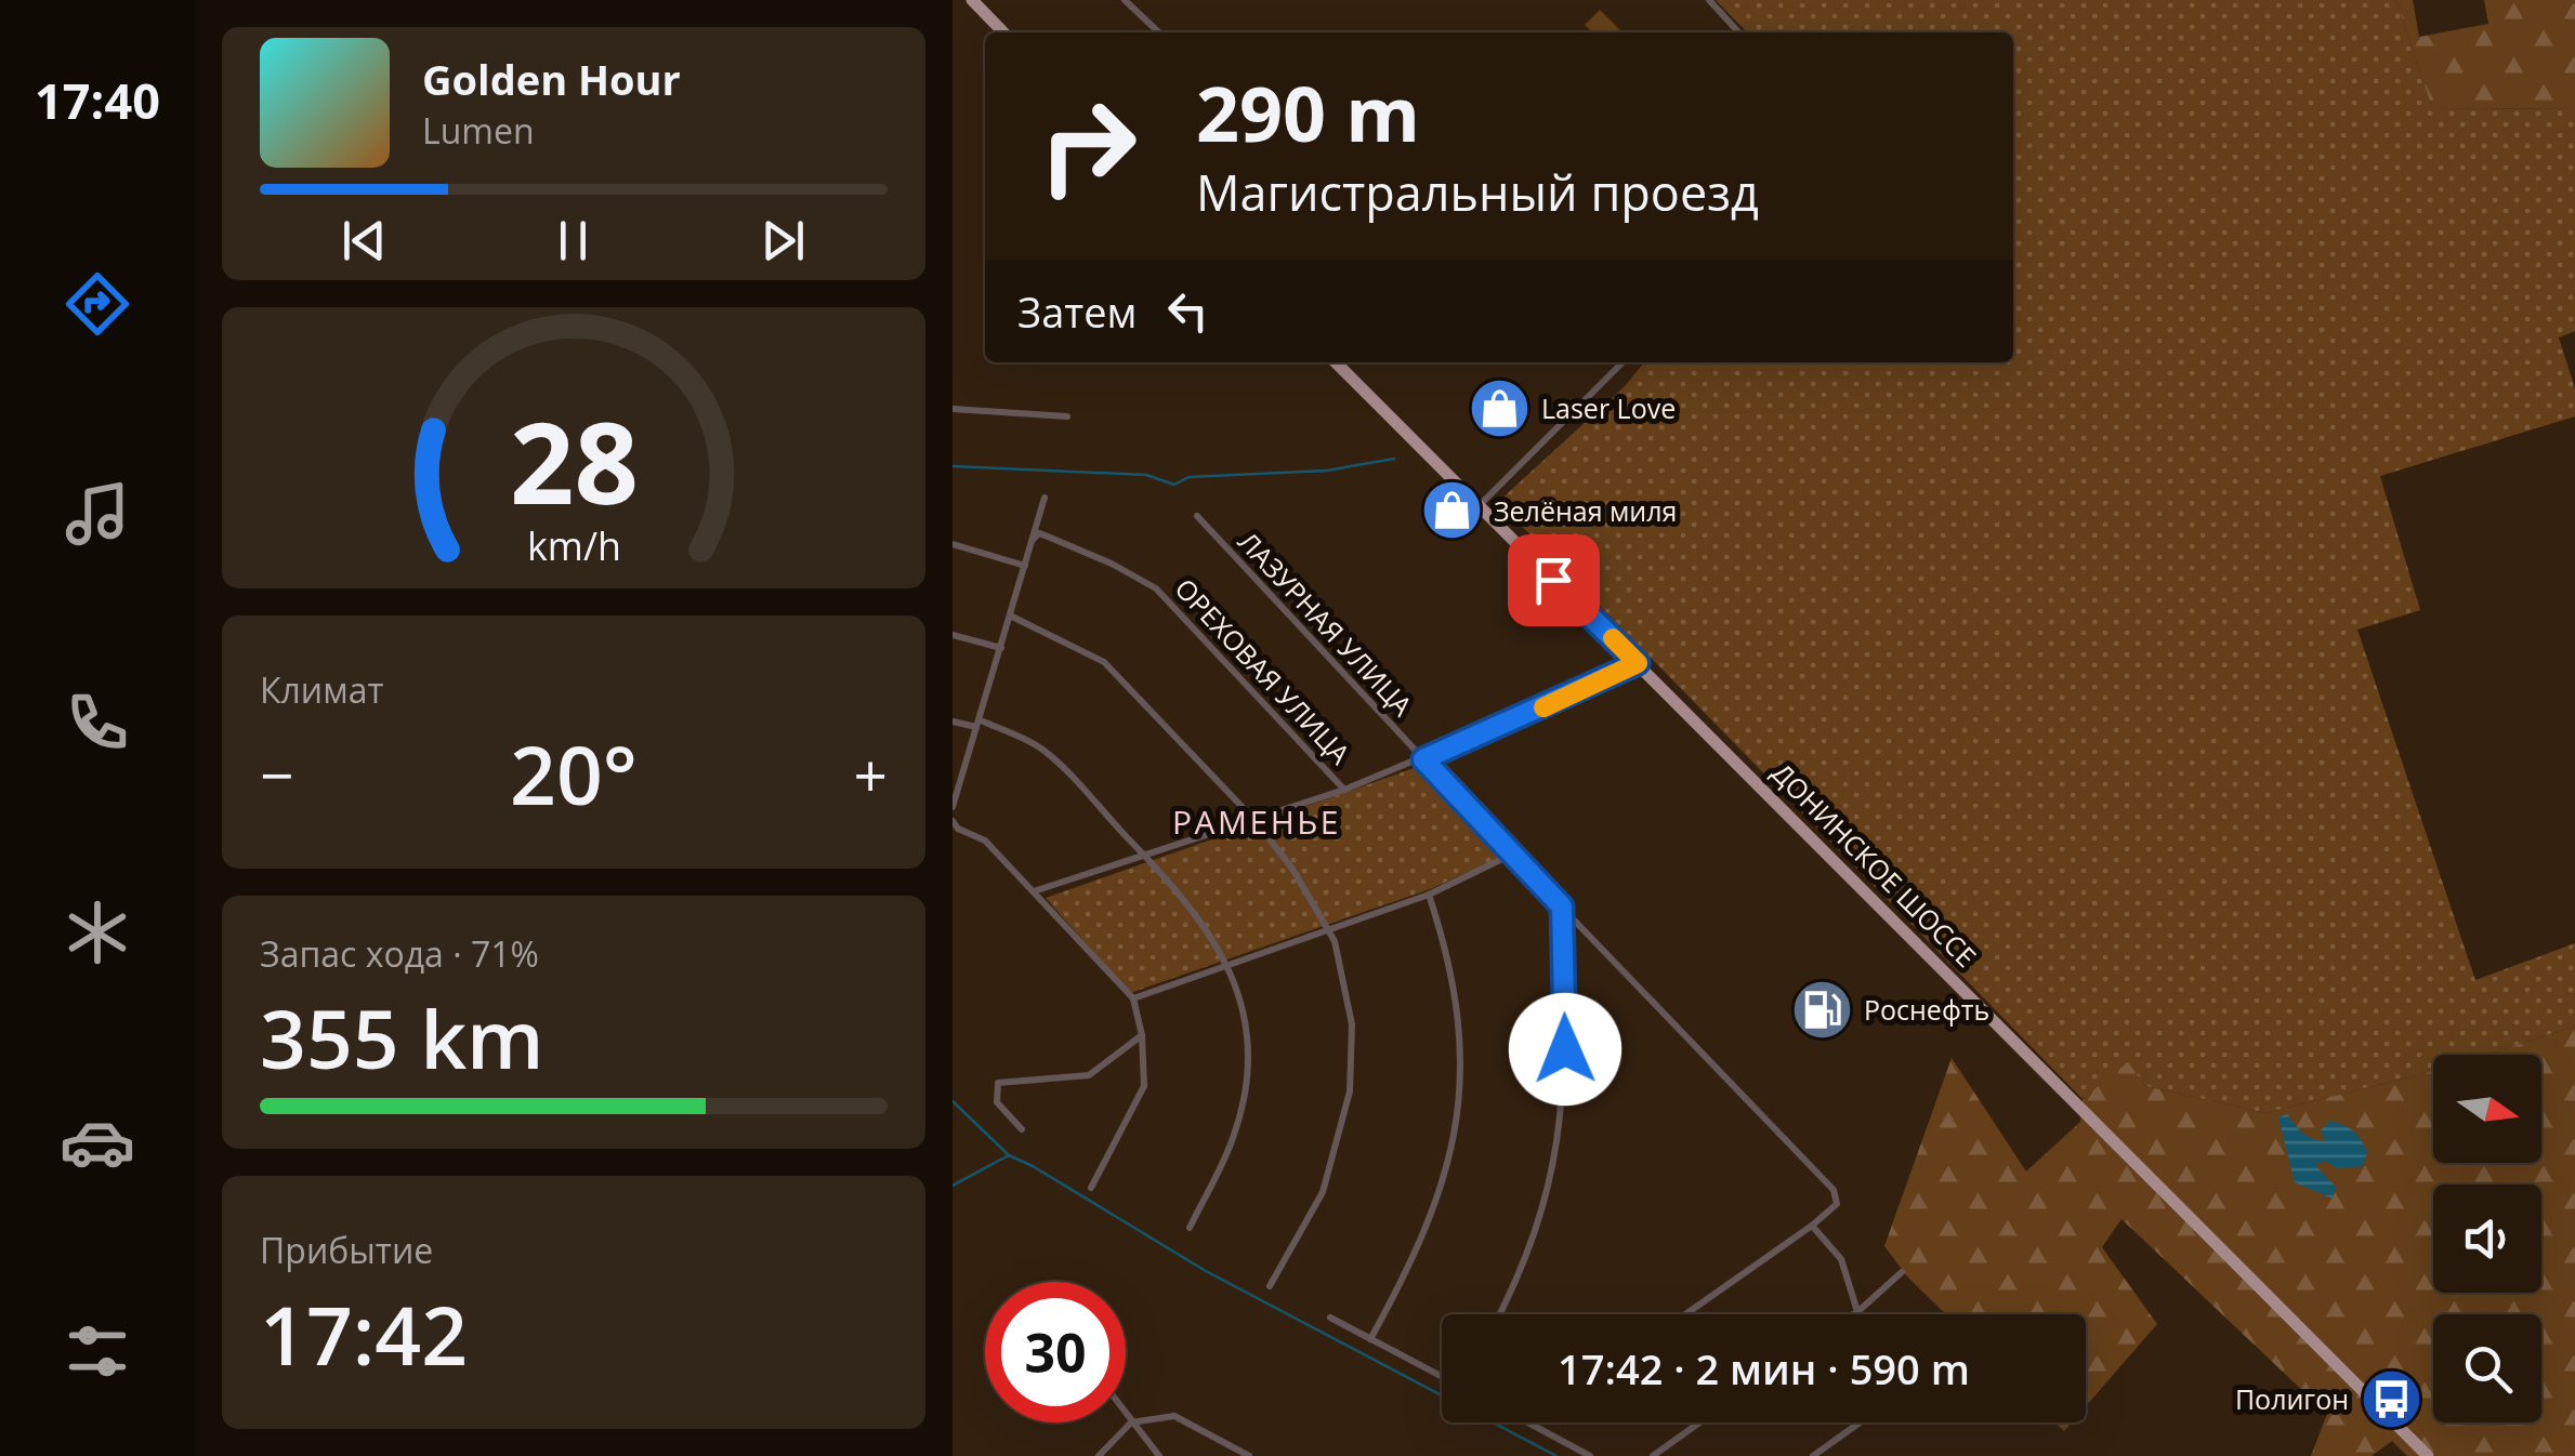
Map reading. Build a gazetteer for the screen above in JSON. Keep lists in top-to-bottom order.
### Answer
{
  "streets": {
    "main road": ["ДОНИНСКОЕ ШОССЕ"],
    "street": ["ЛАЗУРНАЯ УЛИЦА", "ОРЕХОВАЯ УЛИЦА"]
  },
  "districts": ["РАМЕНЬЕ"],
  "places": {
    "shop": ["Laser Love", "Зелёная миля"],
    "fuel station": ["Роснефть"],
    "bus stop": ["Полигон"]
  },
  "north": "right",
  "page": {
    "tabs": "17:40",
    "turn": ["290 m", "Магистральный проезд"],
    "song": ["Golden Hour", "Lumen"],
    "then": "Затем",
    "tile": [
      "Климат",
      ["Запас хода · 71%", "355 km"],
      ["Прибытие", "17:42"]
    ],
    "heat": ["−", "20°", "+"],
    "limit": "30",
    "trip": "17:42 · 2 мин · 590 m",
    "gauge": ["28", "km/h"]
  }
}
